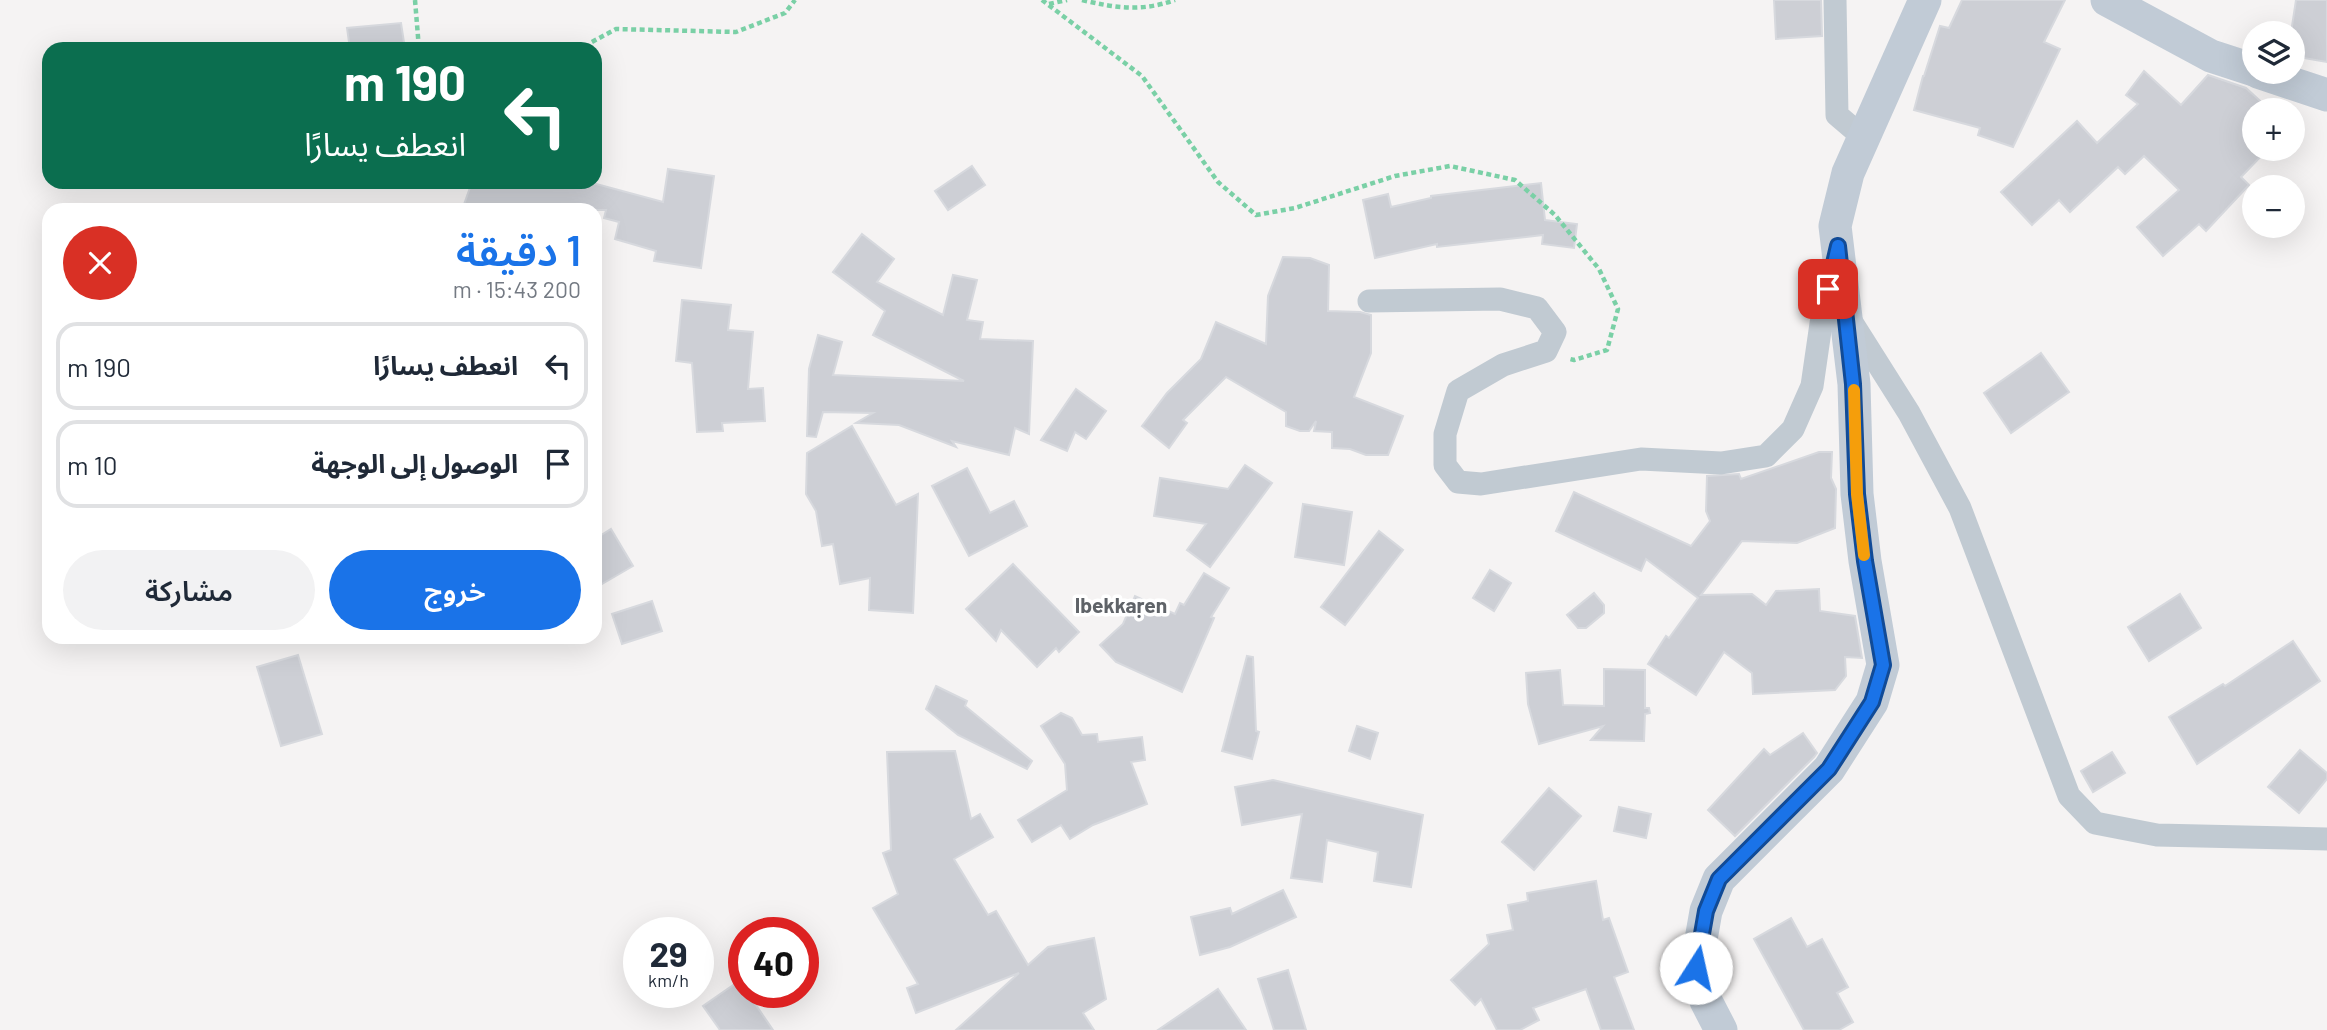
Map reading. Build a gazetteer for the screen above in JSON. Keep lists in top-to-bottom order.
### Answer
{
  "districts": ["Ibekkaṛen"],
  "page": {
    "map_buttons": ["+", "−"],
    "turn": ["190 m", "انعطف يسارًا"],
    "heading": ["1 دقيقة", "200 m · 15:43"],
    "list": [
      {
        "name": "انعطف يسارًا",
        "value": "190 m"
      },
      {
        "name": "الوصول إلى الوجهة",
        "value": "10 m"
      }
    ],
    "buttons": ["خروج", "مشاركة"],
    "speed": "29 km/h",
    "limit": "40"
  }
}
